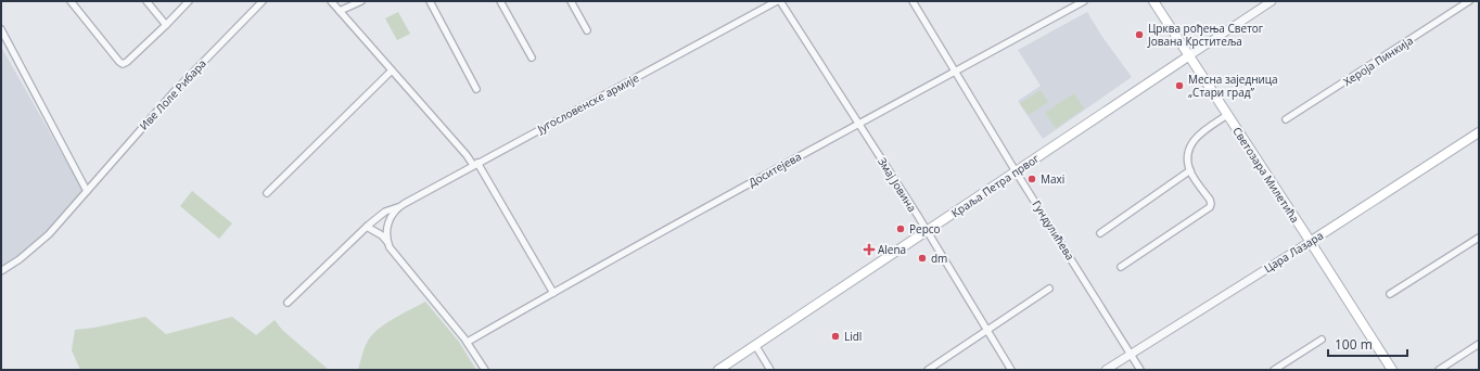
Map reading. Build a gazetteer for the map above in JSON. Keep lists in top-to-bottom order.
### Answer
{
  "streets": {
    "main road": ["Светозара Милетића", "Краља Петра првог", "Цара Лазара"],
    "street": [
      "Хероја Пинкија",
      "Иве Лоле Рибара",
      "Југословенске армије",
      "Доситејева",
      "Змај Јовина",
      "Гундулићева"
    ]
  },
  "crossings": [
    ["Југословенске армије", "Змај Јовина"],
    ["Доситејева", "Змај Јовина"],
    ["Доситејева", "Гундулићева"],
    ["Светозара Милетића", "Краља Петра првог"],
    ["Светозара Милетића", "Цара Лазара"],
    ["Змај Јовина", "Краља Петра првог"],
    ["Краља Петра првог", "Гундулићева"],
    ["Гундулићева", "Цара Лазара"]
  ],
  "places": {
    "other": [
      "Црква рођења Светог Јована Крститеља",
      "Месна заједница „Стари град”",
      "Maxi",
      "Pepco",
      "dm",
      "Lidl"
    ],
    "health": ["Alena"]
  },
  "scale_bar": "100 m"
}
